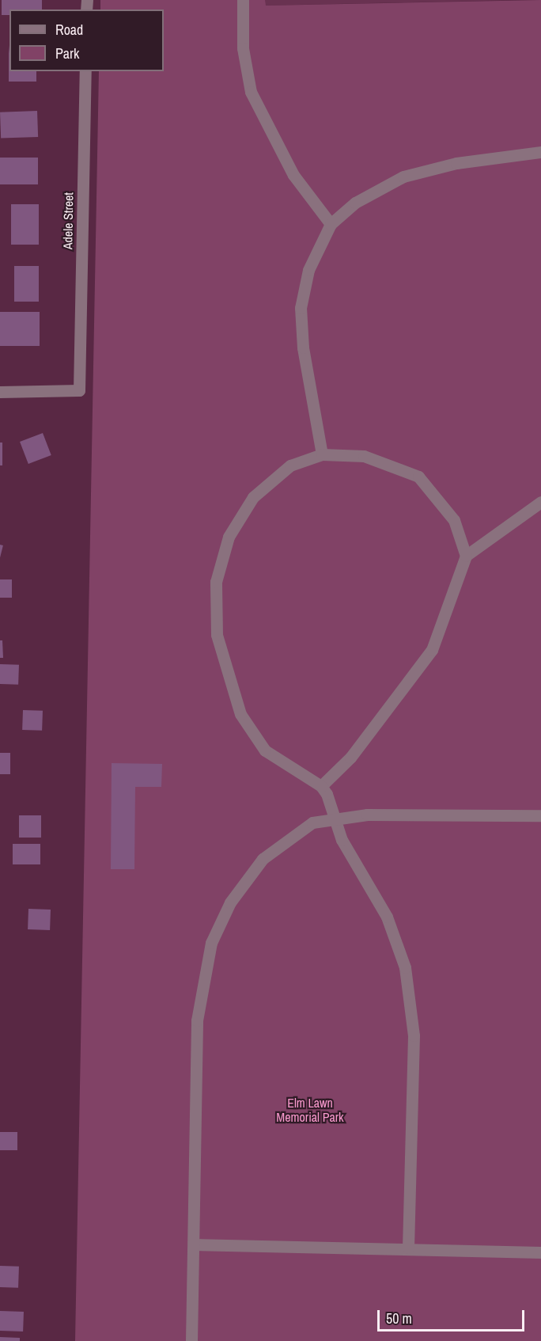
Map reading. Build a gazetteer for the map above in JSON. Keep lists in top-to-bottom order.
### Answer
{
  "streets": {
    "street": ["Adele Street"]
  },
  "parks": ["Elm Lawn Memorial Park"],
  "legend": ["Road", "Park"],
  "scale_bar": "50 m"
}
